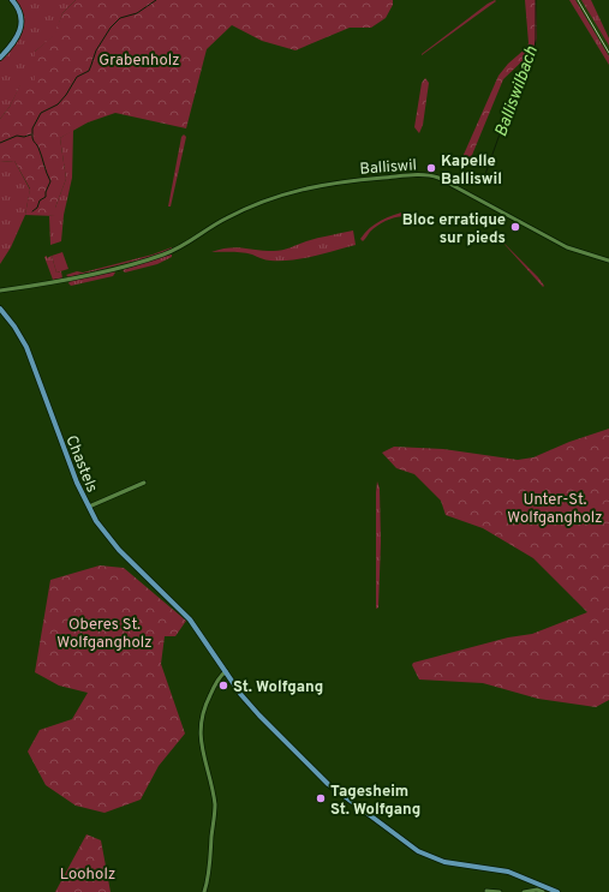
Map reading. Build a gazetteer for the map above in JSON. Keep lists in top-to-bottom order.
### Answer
{
  "streets": {
    "main road": ["Chastels"],
    "street": ["Balliswil"]
  },
  "water": ["Balliswilbach"],
  "parks": [
    "Grabenholz",
    "Unter-St. Wolfgangholz",
    "Oberes St. Wolfgangholz",
    "Looholz"
  ],
  "places": [
    "Kapelle Balliswil",
    "Bloc erratique sur pieds",
    "St. Wolfgang",
    "Tagesheim St. Wolfgang"
  ]
}
